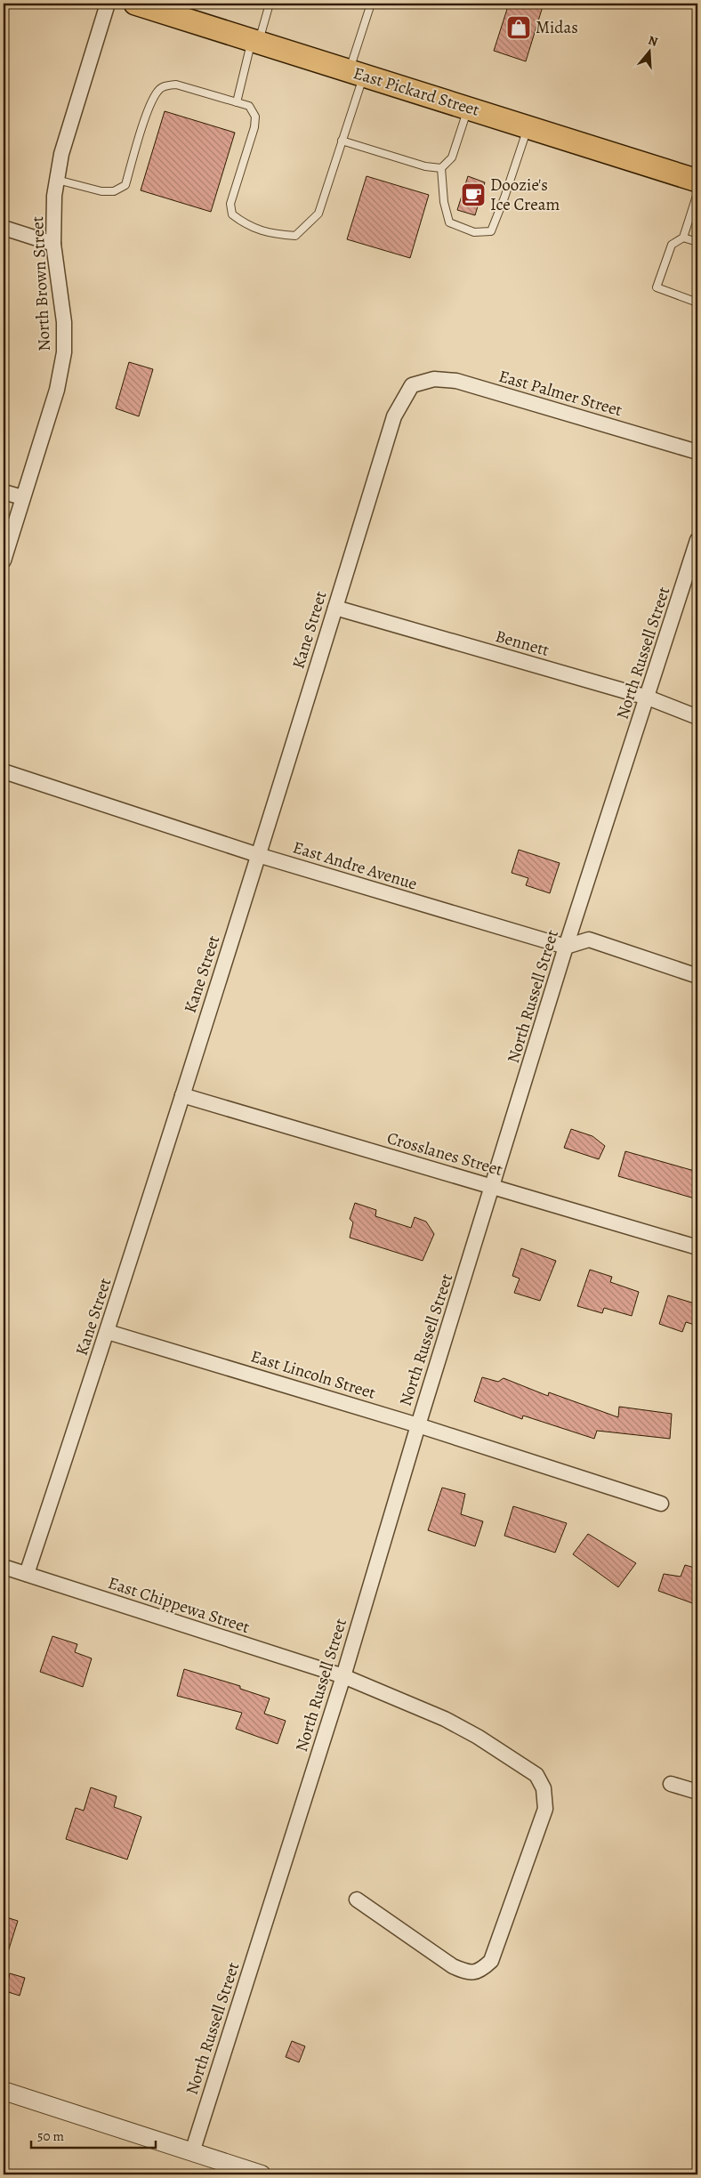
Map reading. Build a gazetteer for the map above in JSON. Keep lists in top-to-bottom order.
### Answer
{
  "streets": {
    "main road": ["East Pickard Street"],
    "street": [
      "North Brown Street",
      "East Palmer Street",
      "Kane Street",
      "Bennett",
      "North Russell Street",
      "East Andre Avenue",
      "Crosslanes Street",
      "East Lincoln Street",
      "East Chippewa Street"
    ]
  },
  "crossings": [
    ["East Palmer Street", "Kane Street"],
    ["Kane Street", "Bennett"],
    ["Kane Street", "East Andre Avenue"],
    ["Kane Street", "Crosslanes Street"],
    ["Kane Street", "East Lincoln Street"],
    ["Kane Street", "East Chippewa Street"],
    ["Bennett", "North Russell Street"],
    ["North Russell Street", "East Andre Avenue"],
    ["North Russell Street", "Crosslanes Street"],
    ["North Russell Street", "East Lincoln Street"],
    ["North Russell Street", "East Chippewa Street"]
  ],
  "places": {
    "shop": ["Midas"],
    "cafe": ["Doozie's Ice Cream"]
  },
  "scale_bar": "50 m",
  "north": "top"
}
